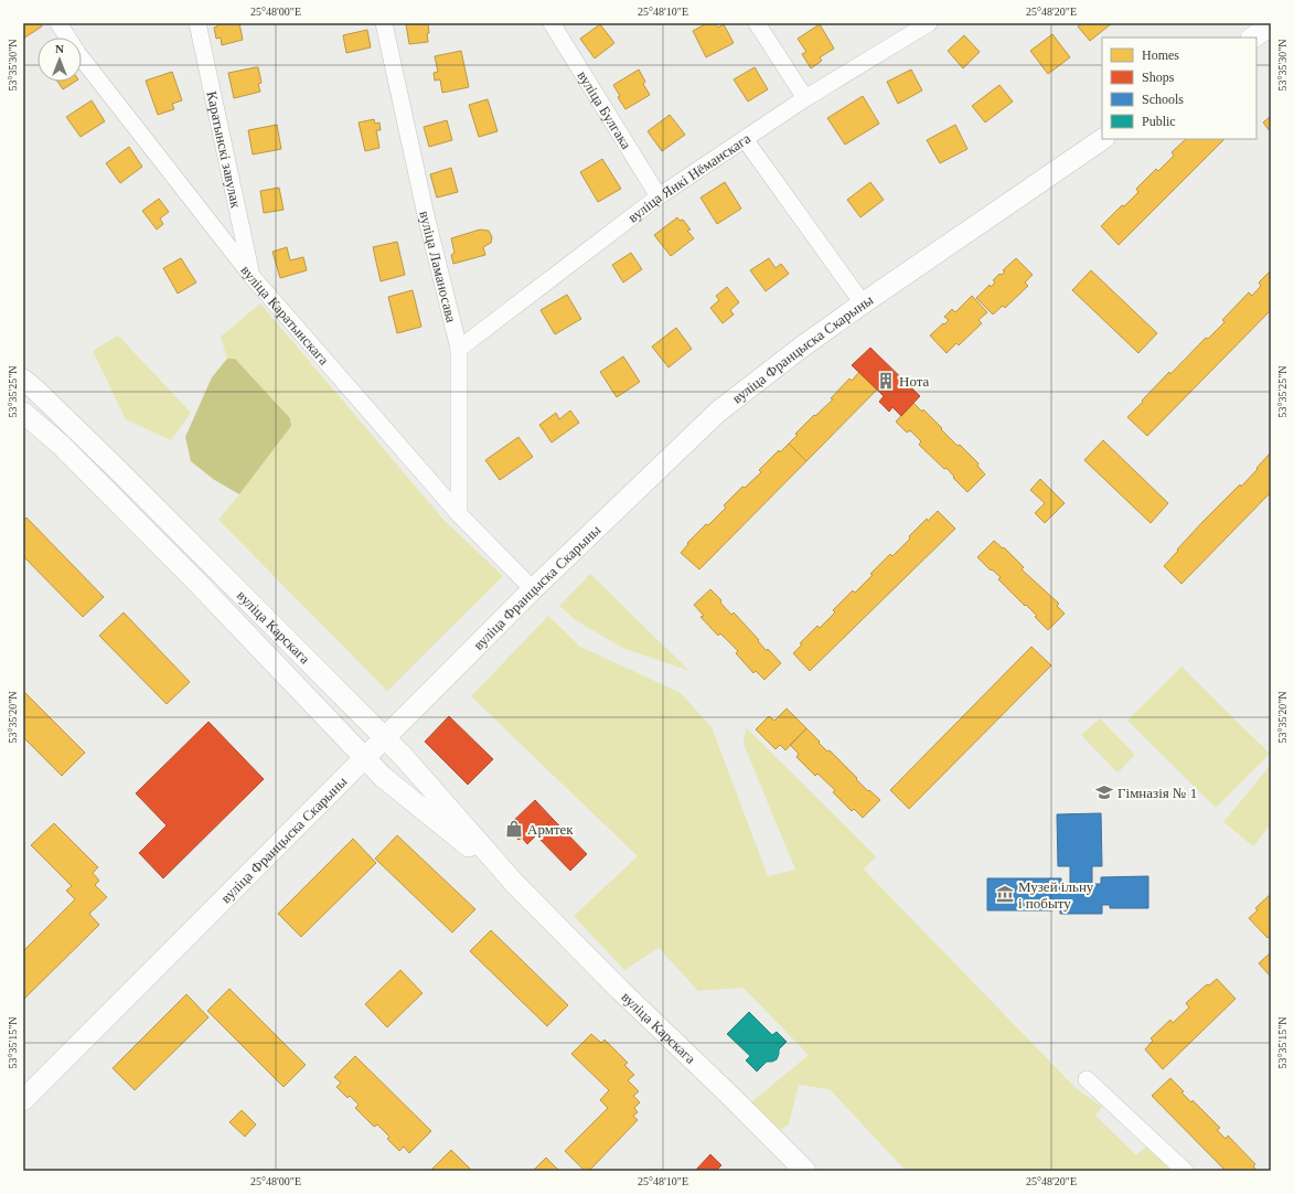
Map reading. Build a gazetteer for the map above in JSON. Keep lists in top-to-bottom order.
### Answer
{
  "streets": {
    "street": [
      "вуліца Булгака",
      "Каратынскі завулак",
      "вуліца Янкі Нёманскага",
      "вуліца Ламаносава",
      "вуліца Каратынскага",
      "вуліца Францыска Скарыны",
      "вуліца Карскага"
    ]
  },
  "crossings": [
    ["вуліца Булгака", "вуліца Янкі Нёманскага"],
    ["Каратынскі завулак", "вуліца Каратынскага"],
    ["вуліца Янкі Нёманскага", "вуліца Ламаносава"],
    ["вуліца Ламаносава", "вуліца Каратынскага"],
    ["вуліца Каратынскага", "вуліца Францыска Скарыны"],
    ["вуліца Францыска Скарыны", "вуліца Карскага"]
  ],
  "places": {
    "building": ["Нота"],
    "school or university": ["Гімназія № 1"],
    "shop": ["Армтек"],
    "museum": ["Музей ільну і побыту"]
  },
  "legend": [
    "Homes",
    "Shops",
    "Schools",
    "Public"
  ],
  "north": "top",
  "coordinates": [
    "25°48'00\"E",
    "25°48'10\"E",
    "25°48'20\"E",
    "53°35'30\"N",
    "53°35'25\"N",
    "53°35'20\"N",
    "53°35'15\"N"
  ]
}
